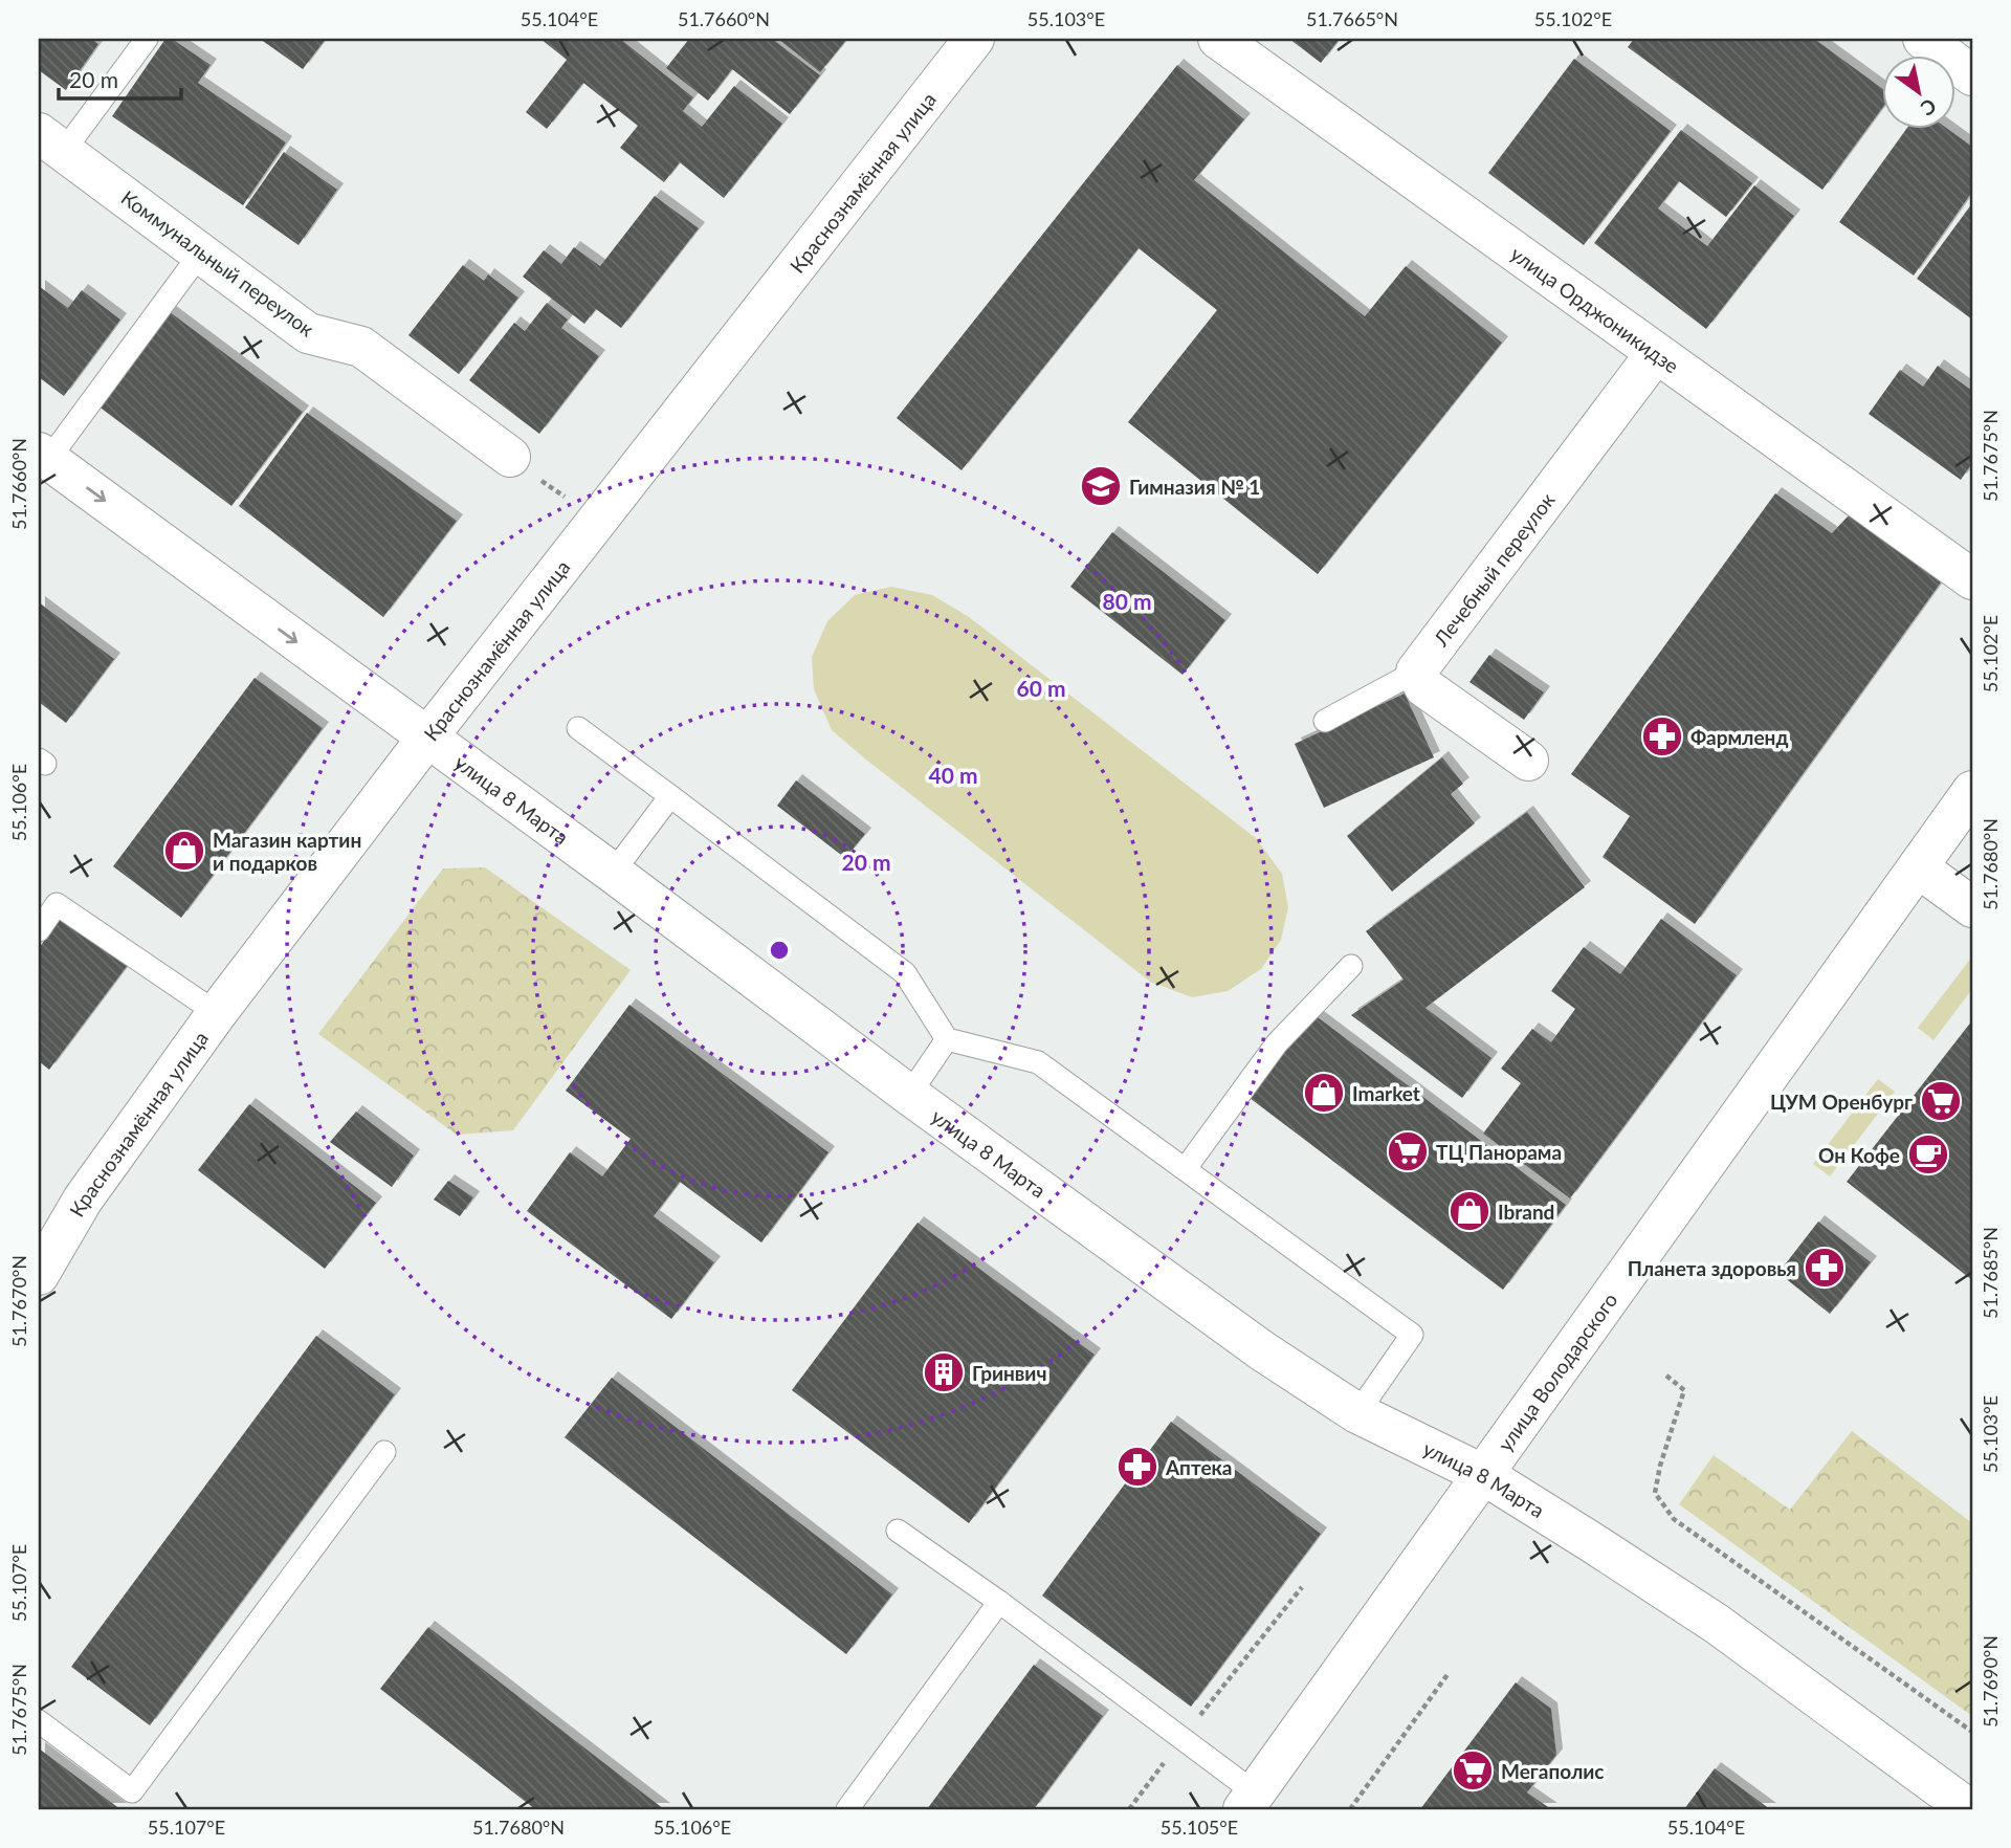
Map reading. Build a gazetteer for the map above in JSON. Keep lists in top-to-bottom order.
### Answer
{
  "streets": {
    "main road": [
      "Краснознамённая улица",
      "Коммунальный переулок",
      "улица Орджоникидзе",
      "Лечебный переулок",
      "улица 8 Марта",
      "улица Володарского"
    ]
  },
  "crossings": [
    ["Краснознамённая улица", "улица 8 Марта"],
    ["улица Орджоникидзе", "Лечебный переулок"],
    ["улица 8 Марта", "улица Володарского"]
  ],
  "places": {
    "school or university": ["Гимназия № 1"],
    "pharmacy": ["Фармленд", "Планета здоровья", "Аптека"],
    "shop": ["Магазин картин и подарков", "Imarket", "Ibrand"],
    "supermarket": ["ЦУМ Оренбург", "ТЦ Панорама", "Мегаполис"],
    "cafe": ["Он Кофе"],
    "building": ["Гринвич"]
  },
  "scale_bar": "20 m",
  "north": "bottom right",
  "coordinates": [
    "55.104°E",
    "51.7660°N",
    "55.103°E",
    "51.7665°N",
    "55.102°E",
    "51.7675°N",
    "55.106°E",
    "51.7680°N",
    "51.7685°N",
    "51.7670°N",
    "55.107°E",
    "51.7690°N",
    "55.105°E"
  ],
  "rings": [
    "80 m",
    "60 m",
    "40 m",
    "20 m"
  ]
}
